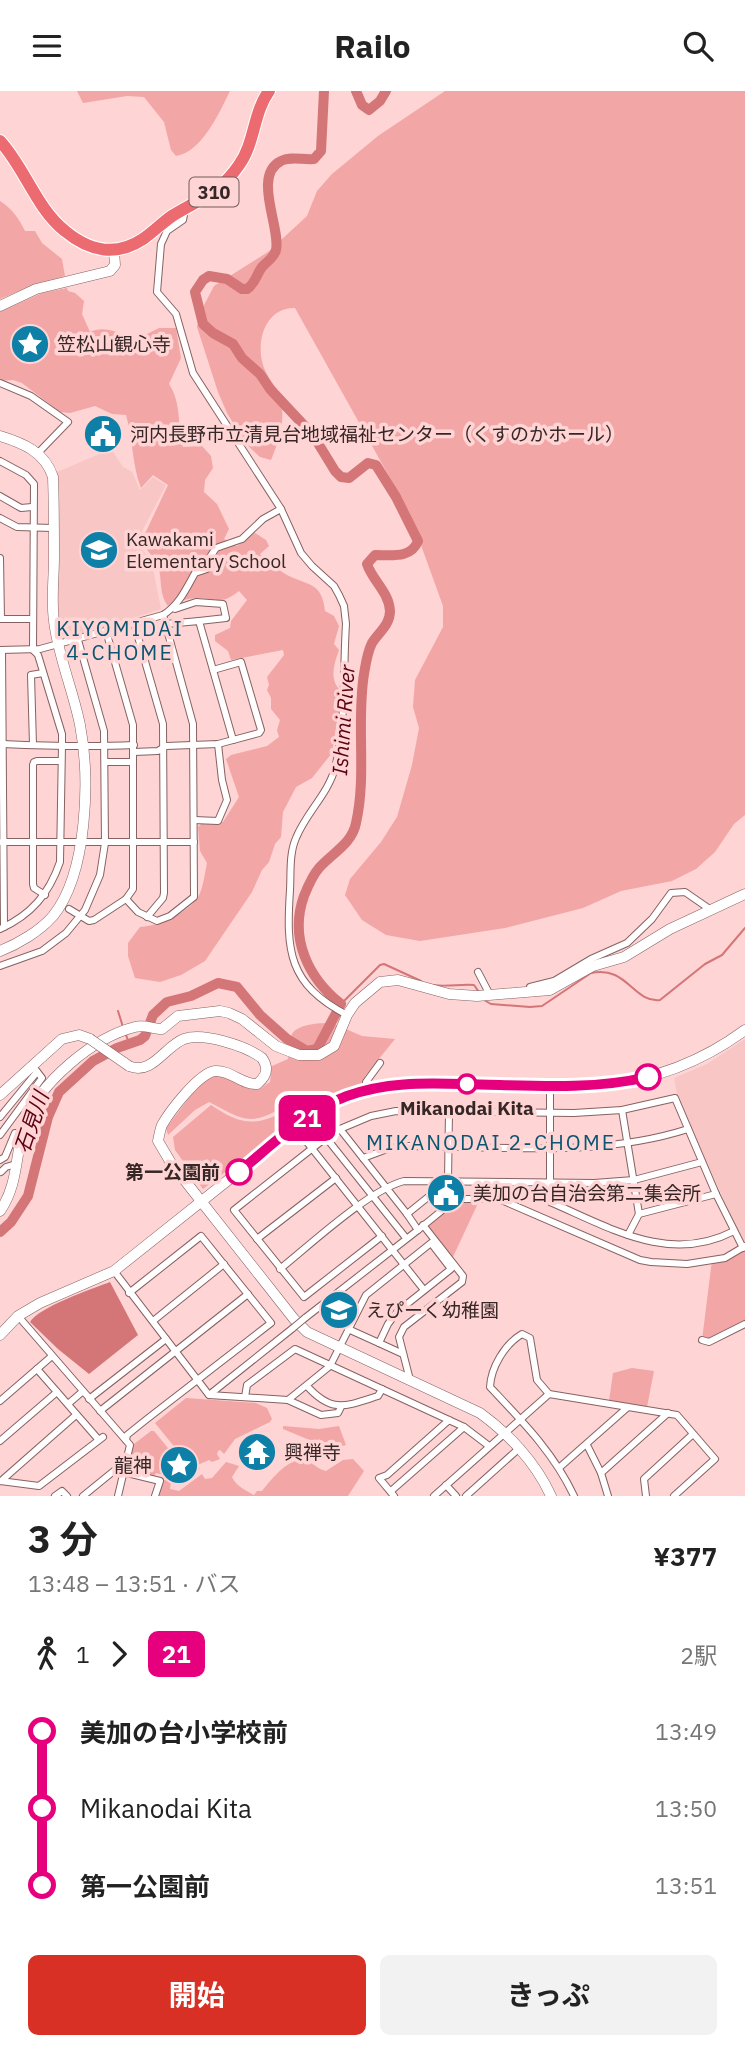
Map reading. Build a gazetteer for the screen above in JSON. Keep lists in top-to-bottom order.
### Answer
{
  "streets": {
    "highway": ["310"]
  },
  "districts": ["KIYOMIDAI 4-CHOME", "MIKANODAI 2-CHOME"],
  "water": ["Ishimi River", "石見川"],
  "places": {
    "place": ["笠松山観心寺", "龍神"],
    "public building": ["河内長野市立清見台地域福祉センター（くすのかホール）", "美加の台自治会第二集会所"],
    "school or university": ["Kawakami Elementary School", "えぴーく幼稚園"],
    "other": ["Mikanodai Kita", "第一公園前"],
    "temple": ["興禅寺"]
  },
  "lines": ["bus line 21"],
  "page": {
    "header": "Railo",
    "on_map": "21",
    "heading": ["3 分", "13:48 – 13:51 · バス", "¥377"],
    "legs": ["1", "21", "2駅"],
    "list": [
      {
        "name": "美加の台小学校前",
        "value": "13:49"
      },
      {
        "name": "Mikanodai Kita",
        "value": "13:50"
      },
      {
        "name": "第一公園前",
        "value": "13:51"
      }
    ],
    "buttons": ["開始", "きっぷ"]
  }
}
